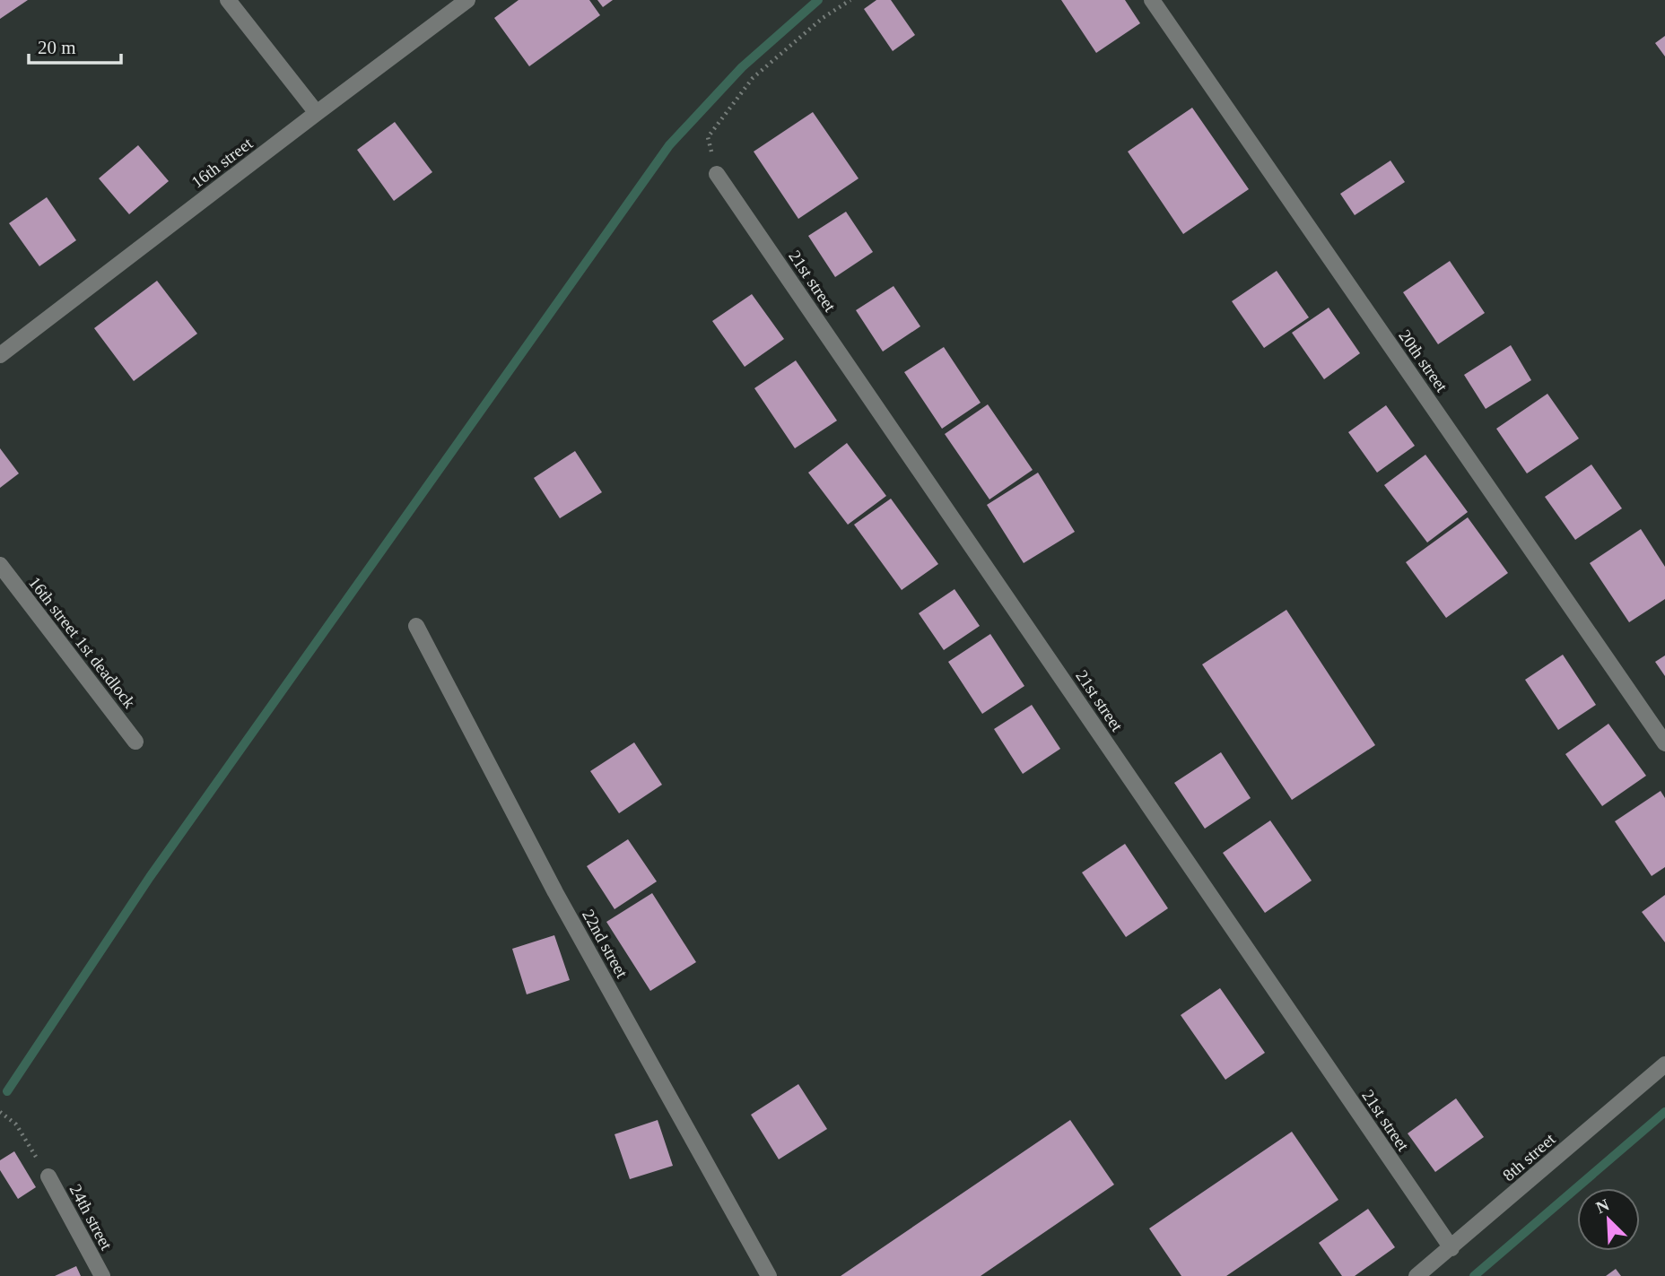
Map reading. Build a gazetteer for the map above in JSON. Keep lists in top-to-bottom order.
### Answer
{
  "streets": {
    "street": [
      "16th street",
      "21st street",
      "20th street",
      "16th street 1st deadlock",
      "22nd street",
      "8th street",
      "24th street"
    ]
  },
  "crossings": [
    ["21st street", "8th street"]
  ],
  "scale_bar": "20 m",
  "north": "top left"
}
